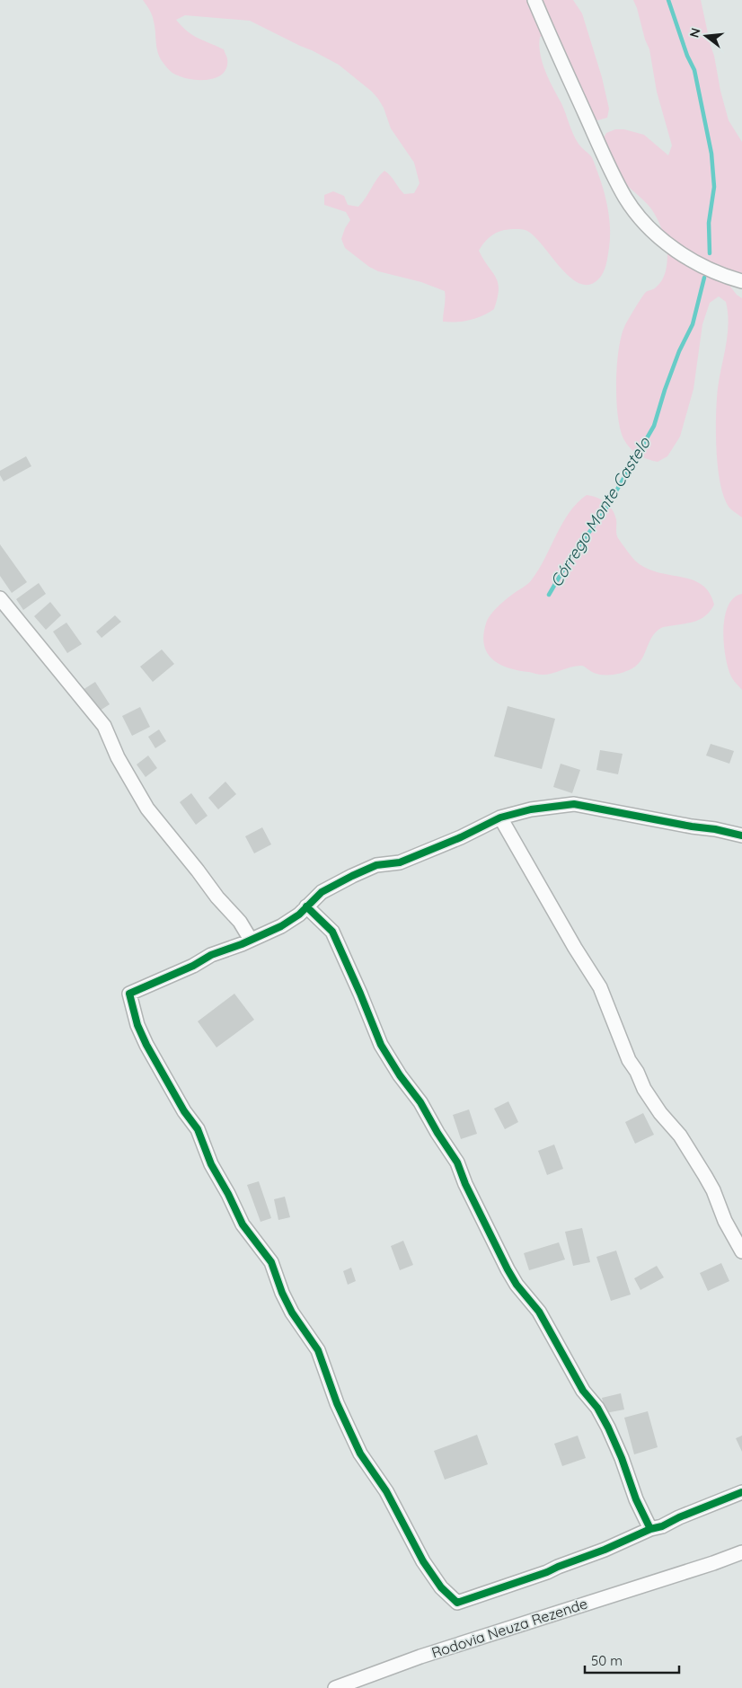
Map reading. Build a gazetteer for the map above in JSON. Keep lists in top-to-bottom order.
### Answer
{
  "streets": {
    "street": ["Rodovia Neuza Rezende"]
  },
  "water": ["Córrego Monte Castelo"],
  "scale_bar": "50 m",
  "north": "left"
}
